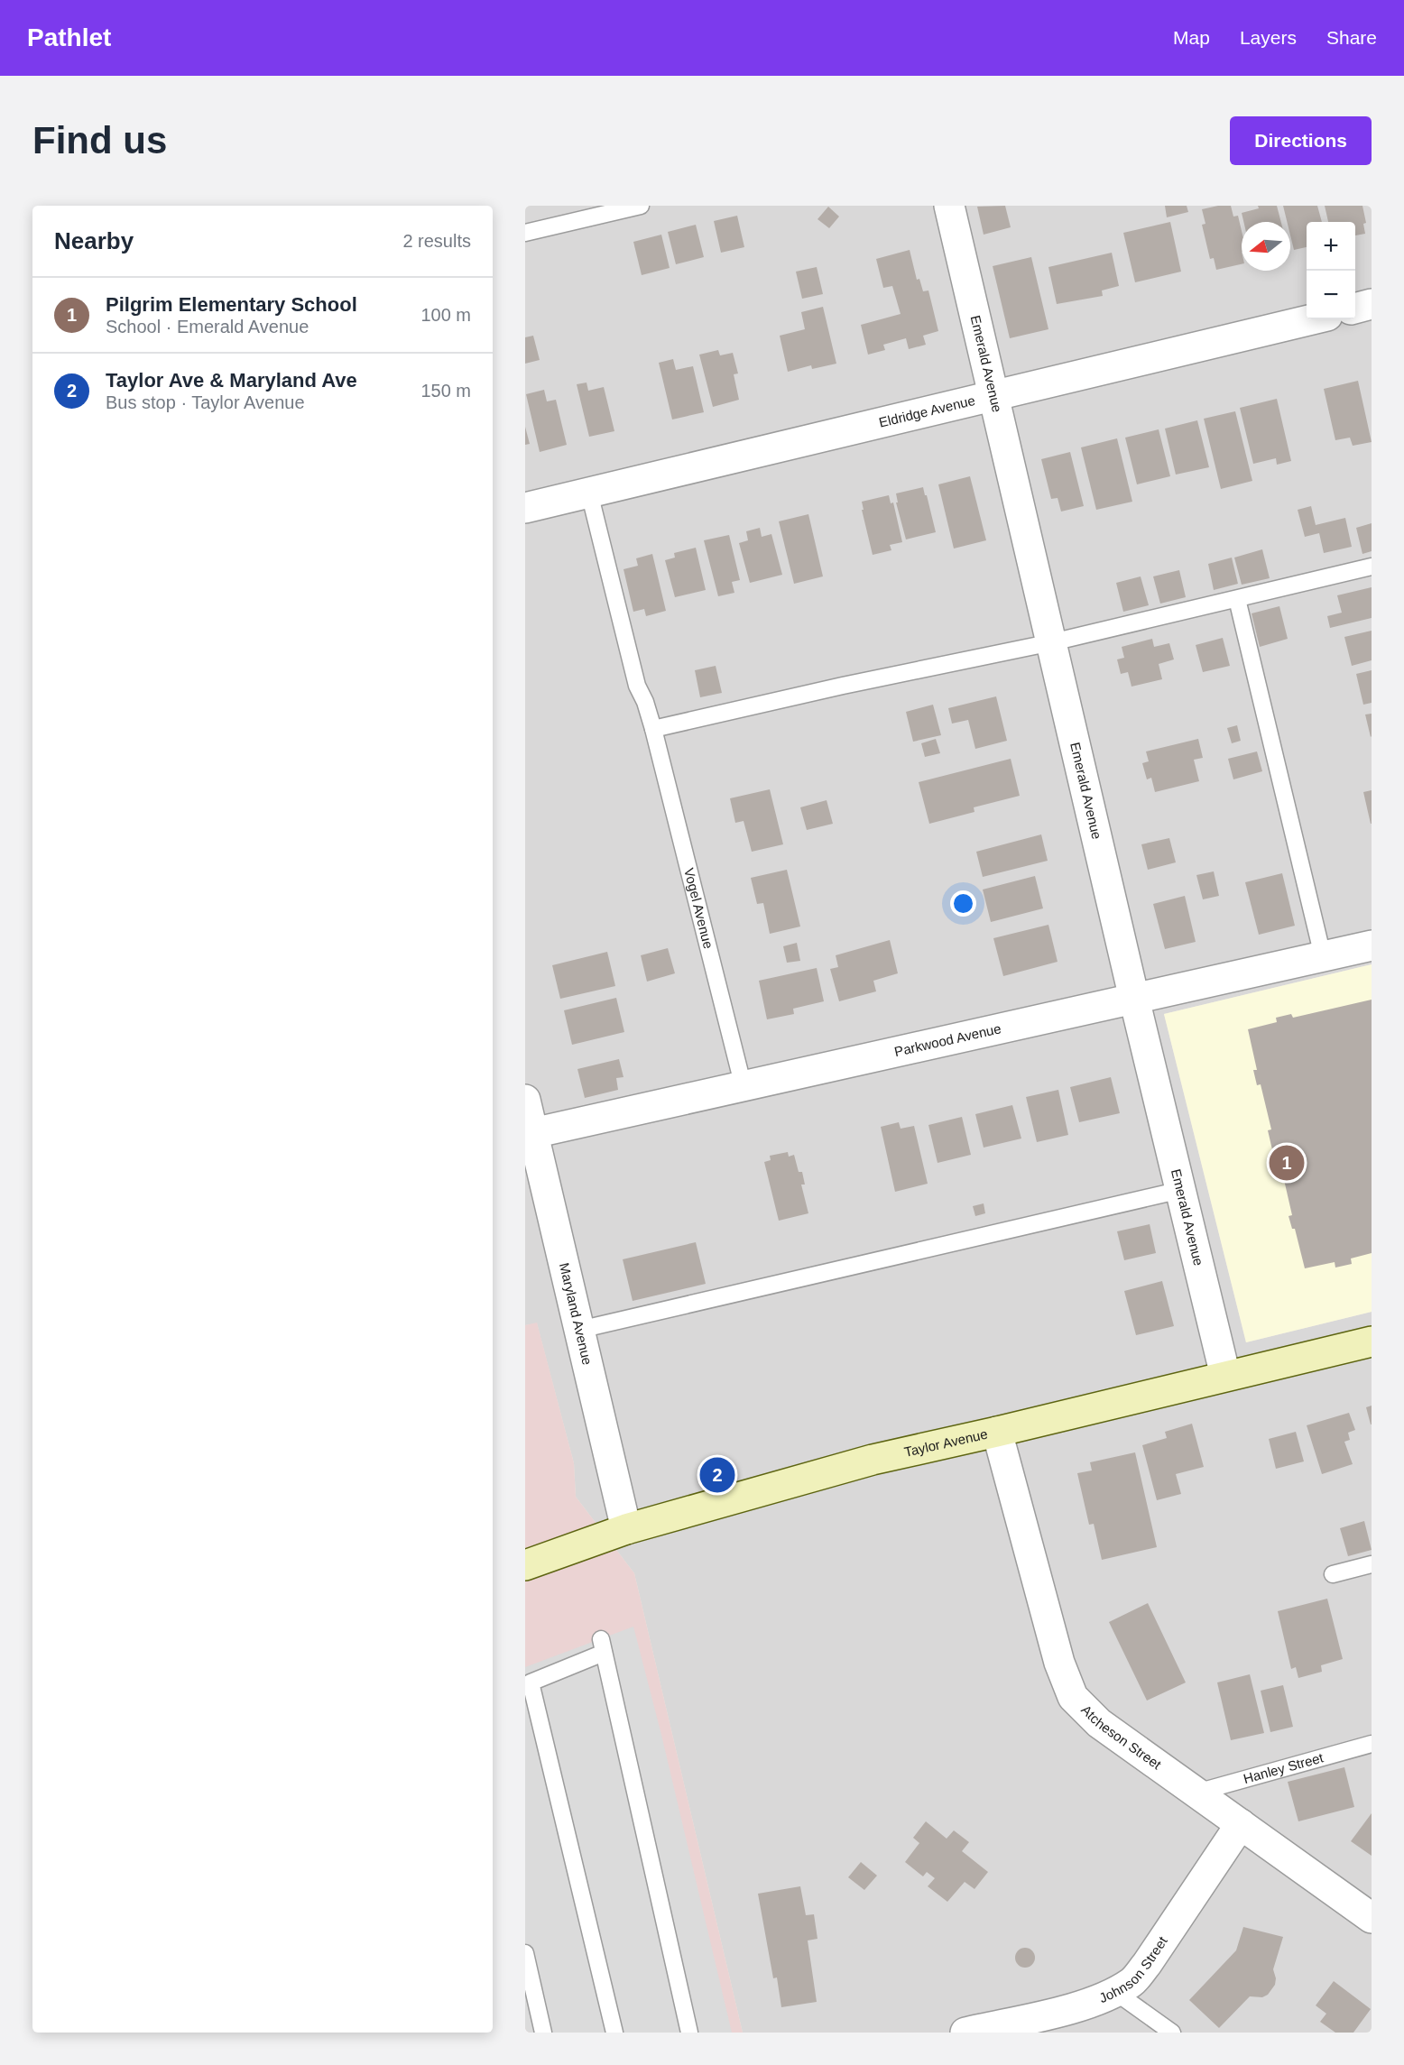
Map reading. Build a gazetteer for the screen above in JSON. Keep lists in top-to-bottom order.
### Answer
{
  "streets": {
    "main road": ["Taylor Avenue"],
    "street": [
      "Emerald Avenue",
      "Eldridge Avenue",
      "Parkwood Avenue",
      "Maryland Avenue",
      "Atcheson Street",
      "Johnson Street"
    ],
    "lane": ["Vogel Avenue", "Hanley Street"]
  },
  "crossings": [
    ["Emerald Avenue", "Eldridge Avenue"],
    ["Emerald Avenue", "Parkwood Avenue"],
    ["Emerald Avenue", "Taylor Avenue"],
    ["Eldridge Avenue", "Vogel Avenue"],
    ["Vogel Avenue", "Parkwood Avenue"],
    ["Parkwood Avenue", "Maryland Avenue"],
    ["Maryland Avenue", "Taylor Avenue"],
    ["Taylor Avenue", "Atcheson Street"],
    ["Atcheson Street", "Hanley Street"],
    ["Atcheson Street", "Johnson Street"]
  ],
  "north": "left",
  "page": {
    "header": "Pathlet",
    "nav": ["Map", "Layers", "Share"],
    "buttons": "Directions",
    "title": "Find us",
    "heading": ["Nearby", "2 results"],
    "map_buttons": ["+", "−"],
    "list": [
      {
        "mark": "1",
        "name": "Pilgrim Elementary School",
        "note": "School · Emerald Avenue",
        "value": "100 m"
      },
      {
        "mark": "2",
        "name": "Taylor Ave & Maryland Ave",
        "note": "Bus stop · Taylor Avenue",
        "value": "150 m"
      }
    ],
    "pins": ["1", "2"]
  }
}
